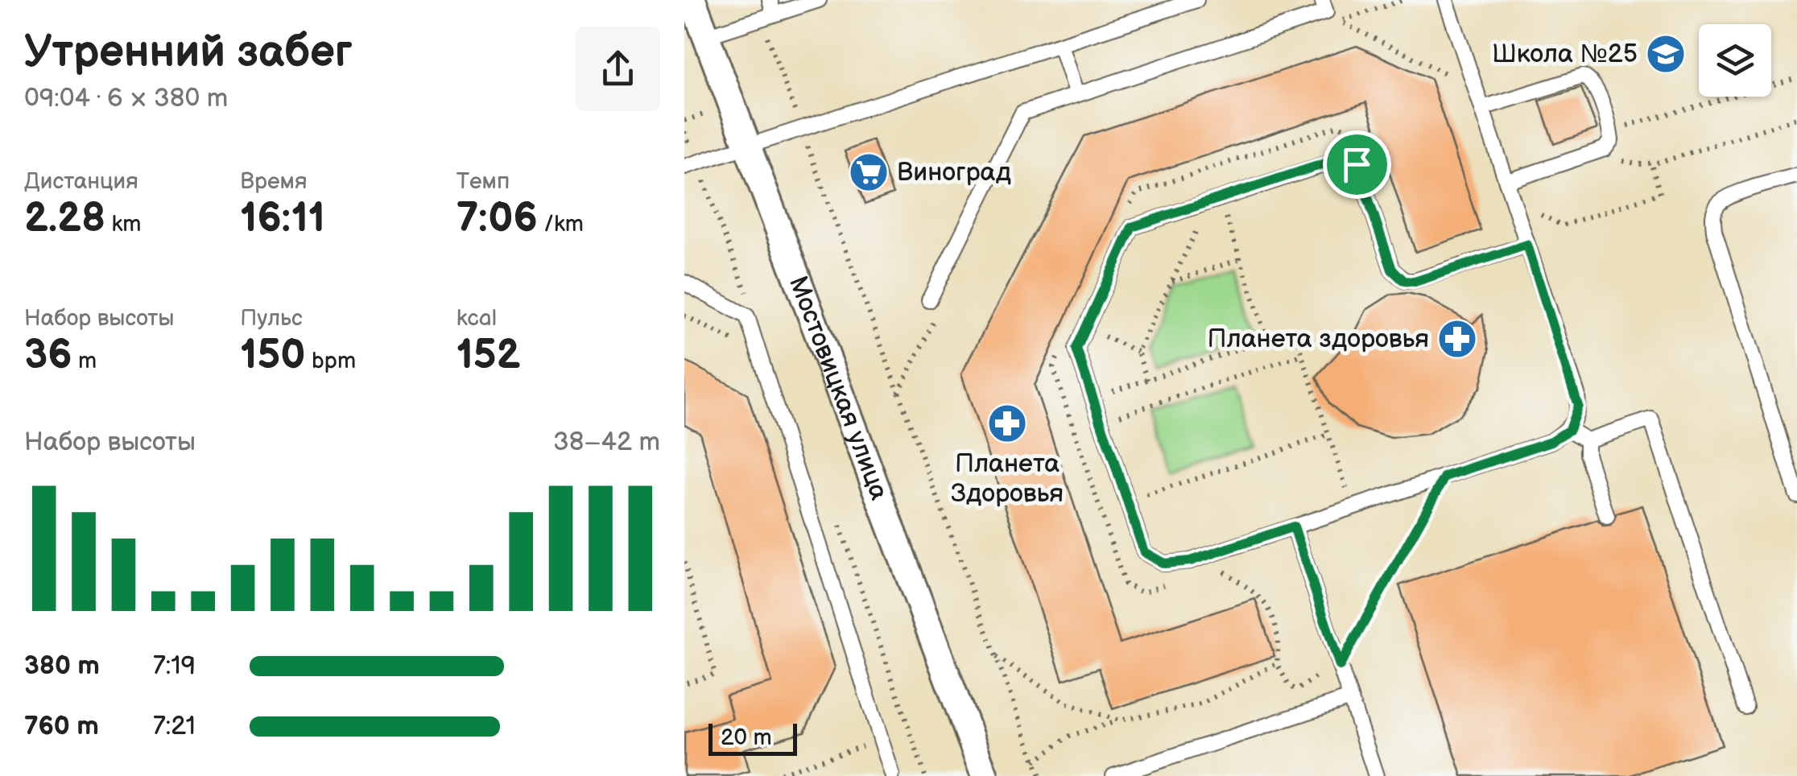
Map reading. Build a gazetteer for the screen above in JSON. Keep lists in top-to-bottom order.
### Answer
{
  "streets": {
    "street": ["Мостовицкая улица"]
  },
  "places": {
    "school or university": ["Школа №25"],
    "supermarket": ["Виноград"],
    "pharmacy": ["Планета здоровья", "Планета Здоровья"]
  },
  "scale_bar": "20 m",
  "page": {
    "heading": ["Утренний забег", "09:04 · 6 × 380 m"],
    "stats": [
      ["Дистанция", "2.28 km"],
      ["Время", "16:11"],
      ["Темп", "7:06 /km"],
      ["Набор высоты", "36 m"],
      ["Пульс", "150 bpm"],
      ["kcal", "152"]
    ],
    "chart": ["Набор высоты", "38–42 m"],
    "list": [
      {
        "name": "380 m",
        "note": "7:19"
      },
      {
        "name": "760 m",
        "note": "7:21"
      }
    ],
    "scale": "20 m"
  }
}
